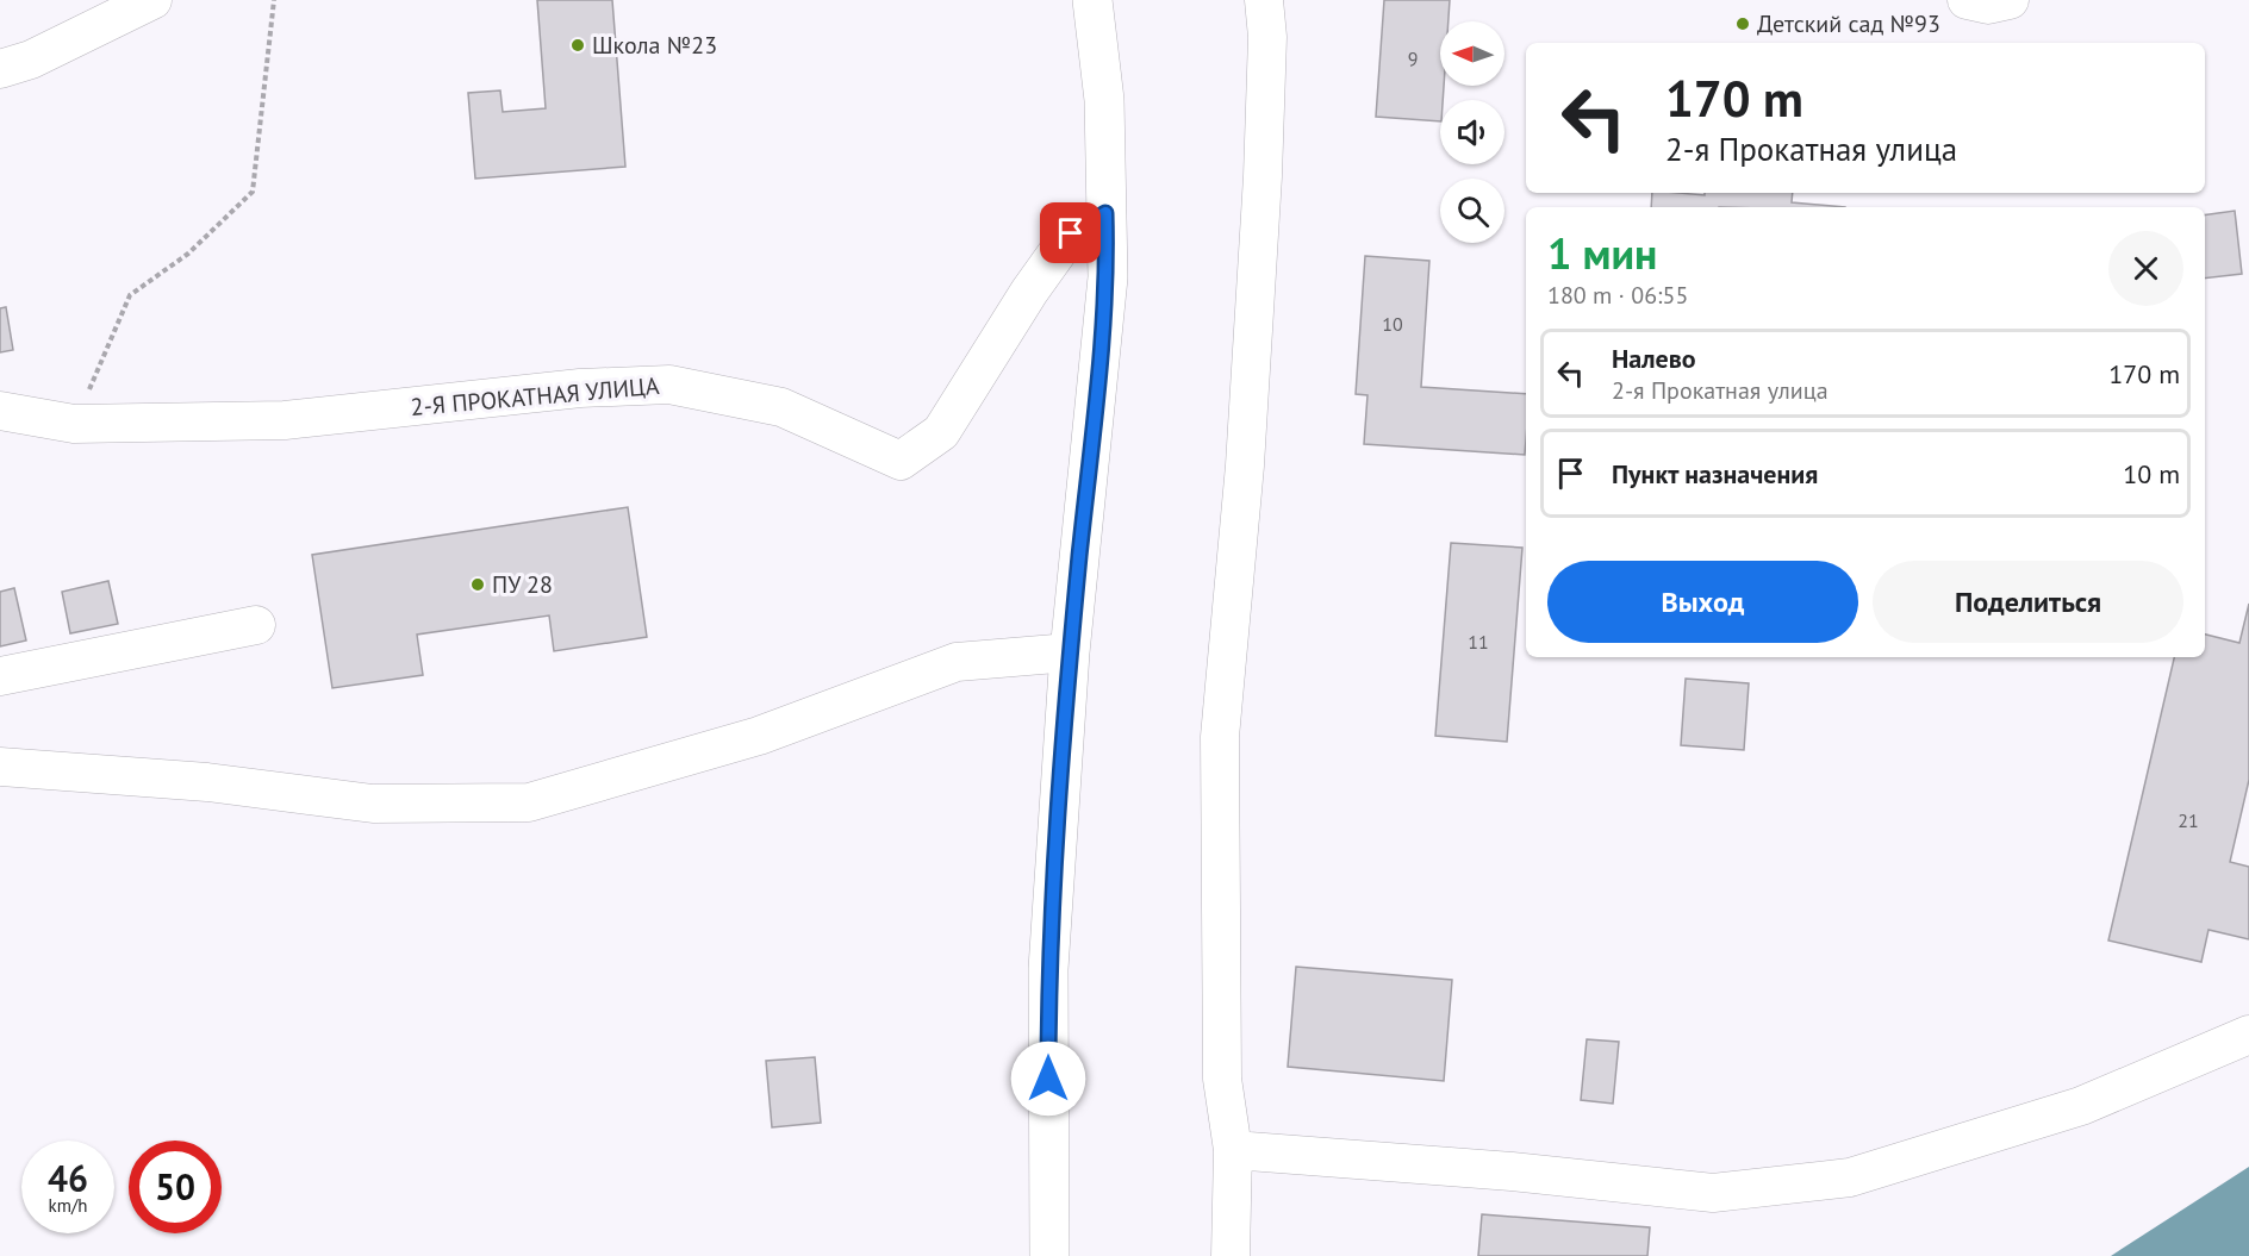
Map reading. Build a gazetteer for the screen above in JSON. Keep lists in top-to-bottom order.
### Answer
{
  "streets": {
    "street": ["2-Я ПРОКАТНАЯ УЛИЦА"]
  },
  "places": ["Детский сад №93", "Школа №23", "ПУ 28"],
  "house_numbers": [
    "9",
    "10",
    "11",
    "21"
  ],
  "north": "left",
  "page": {
    "turn": ["170 m", "2-я Прокатная улица"],
    "heading": ["1 мин", "180 m · 06:55"],
    "list": [
      {
        "name": "Налево",
        "note": "2-я Прокатная улица",
        "value": "170 m"
      },
      {
        "name": "Пункт назначения",
        "value": "10 m"
      }
    ],
    "buttons": ["Выход", "Поделиться"],
    "speed": "46 km/h",
    "limit": "50"
  }
}
